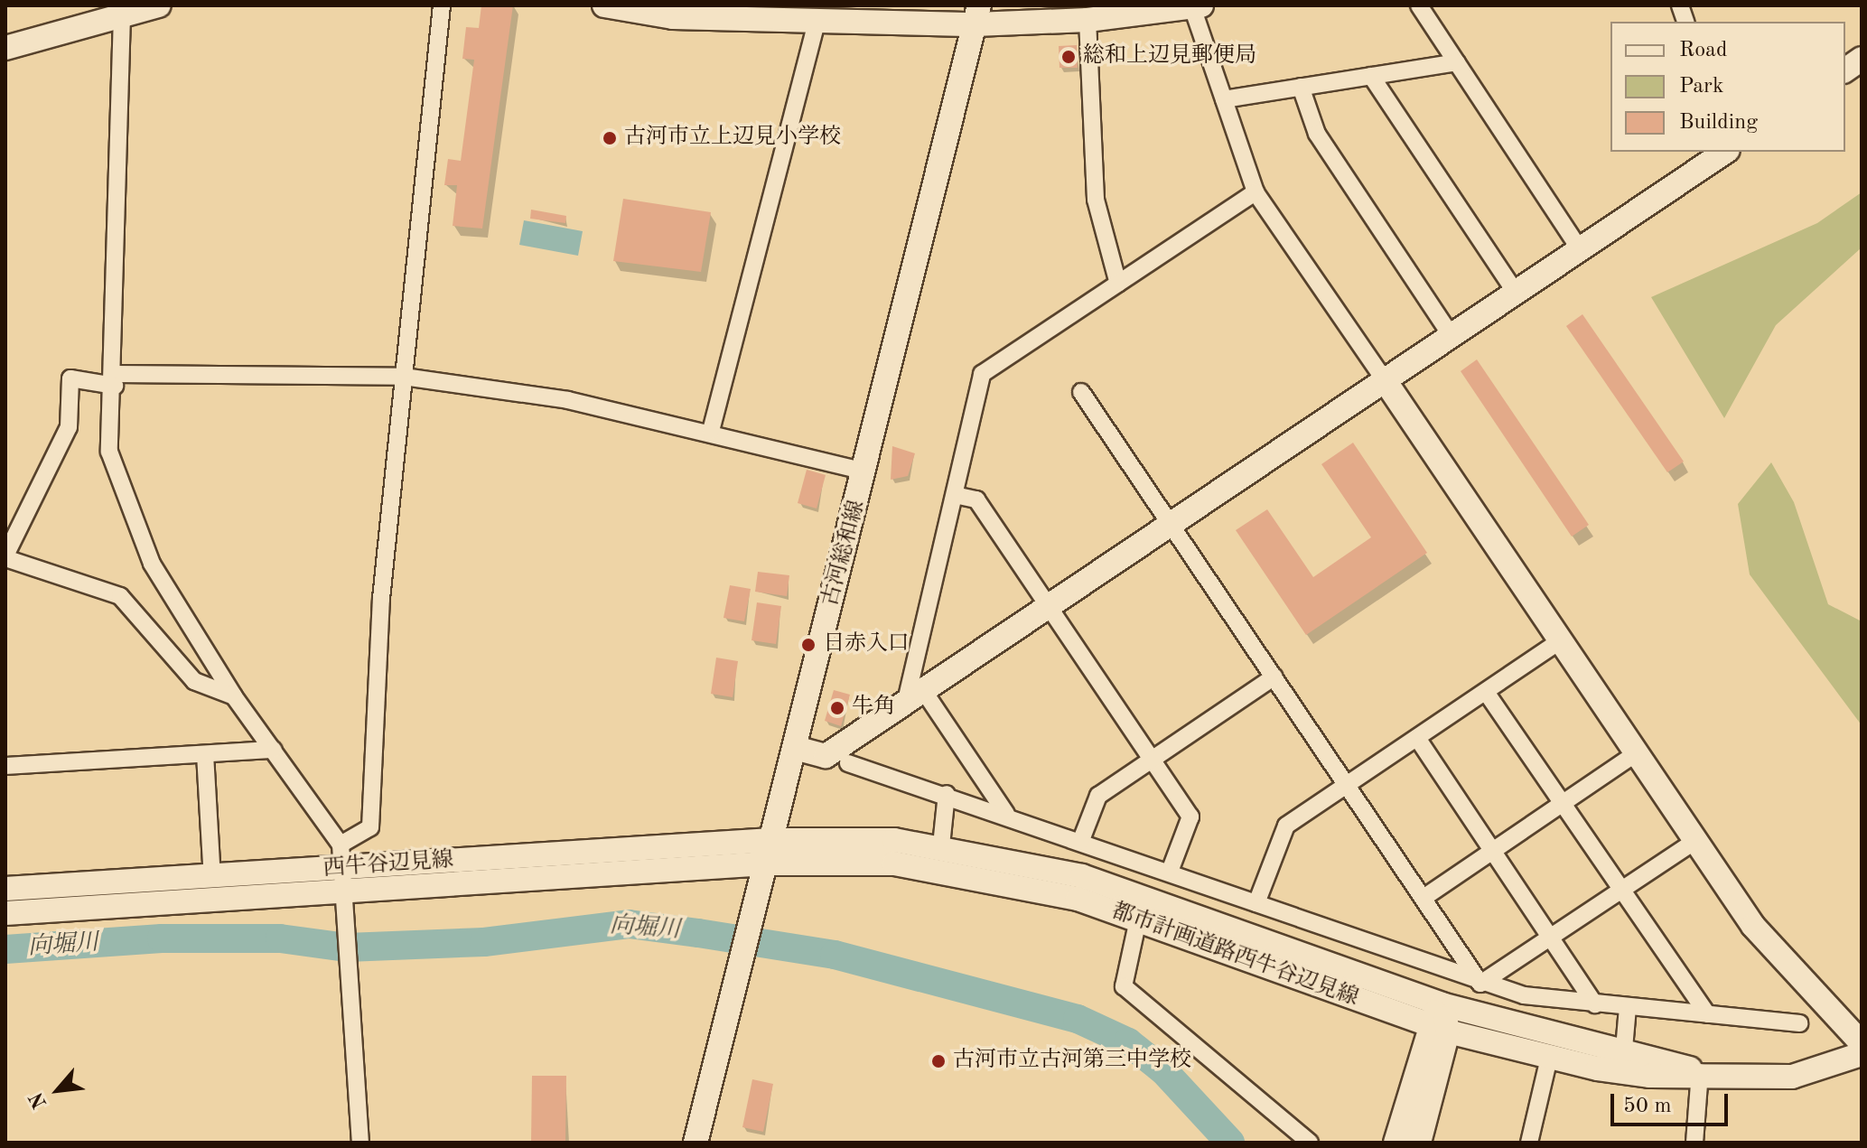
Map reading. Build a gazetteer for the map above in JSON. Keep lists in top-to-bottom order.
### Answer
{
  "streets": {
    "street": ["古河総和線", "西牛谷辺見線", "都市計画道路西牛谷辺見線"]
  },
  "crossings": [
    ["古河総和線", "西牛谷辺見線"],
    ["古河総和線", "都市計画道路西牛谷辺見線"],
    ["西牛谷辺見線", "都市計画道路西牛谷辺見線"]
  ],
  "water": ["向堀川"],
  "places": [
    "総和上辺見郵便局",
    "古河市立上辺見小学校",
    "日赤入口",
    "牛角",
    "古河市立古河第三中学校"
  ],
  "legend": ["Road", "Park", "Building"],
  "scale_bar": "50 m",
  "north": "bottom left"
}
